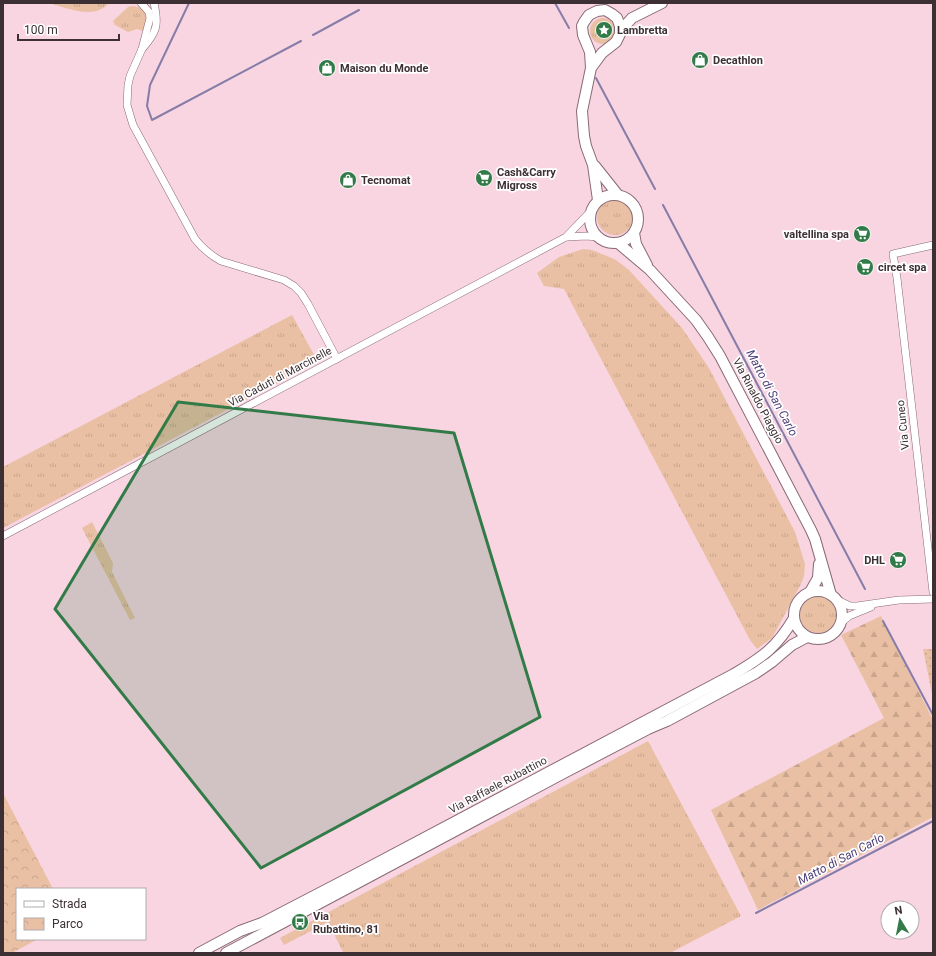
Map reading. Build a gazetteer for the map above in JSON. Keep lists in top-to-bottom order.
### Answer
{
  "streets": {
    "street": [
      "Via Caduti di Marcinelle",
      "Via Rinaldo Piaggio",
      "Via Cuneo",
      "Via Raffaele Rubattino"
    ]
  },
  "crossings": [
    ["Via Caduti di Marcinelle", "Via Rinaldo Piaggio"],
    ["Via Rinaldo Piaggio", "Via Raffaele Rubattino"]
  ],
  "water": ["Matto di San Carlo"],
  "places": {
    "place": ["Lambretta"],
    "shop": ["Decathlon", "Maison du Monde", "Tecnomat"],
    "supermarket": [
      "Cash&Carry Migross",
      "valtellina spa",
      "circet spa",
      "DHL"
    ],
    "bus stop": ["Via Rubattino, 81"]
  },
  "legend": ["Strada", "Parco"],
  "scale_bar": "100 m",
  "north": "top"
}
